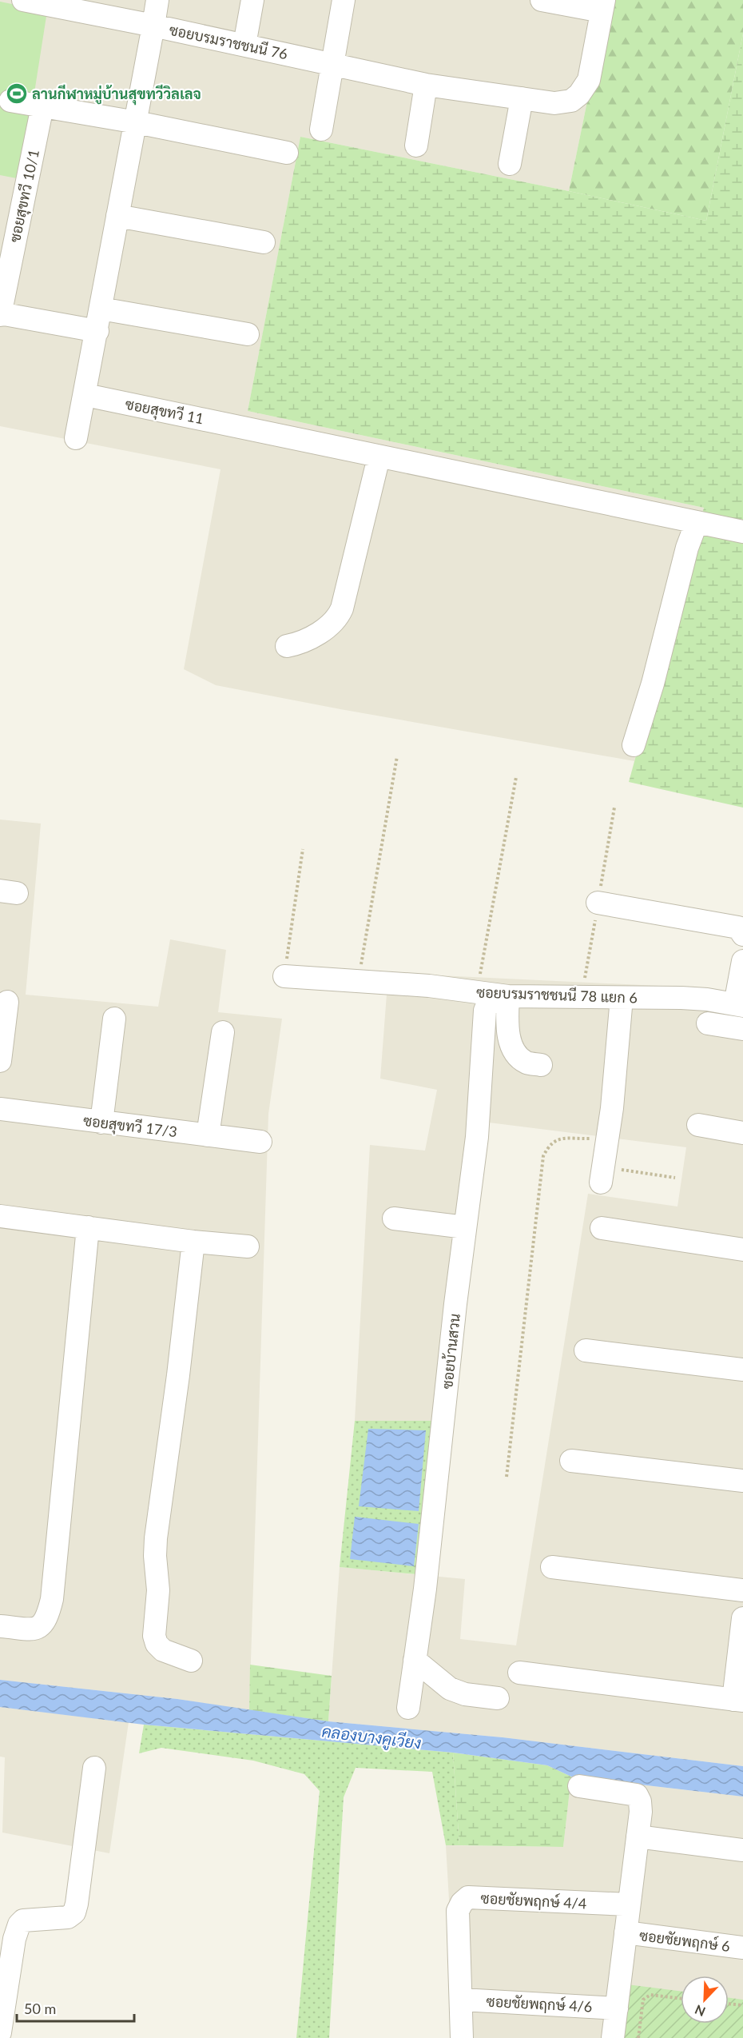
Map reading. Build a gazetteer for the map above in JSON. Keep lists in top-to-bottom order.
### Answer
{
  "streets": {
    "street": [
      "ซอยบรมราชชนนี 76",
      "ซอยสุขทวี 10/1",
      "ซอยสุขทวี 11",
      "ซอยบรมราชชนนี 78 แยก 6",
      "ซอยสุขทวี 17/3",
      "ซอยบ้านสวน",
      "ซอยชัยพฤกษ์ 4/4",
      "ซอยชัยพฤกษ์ 6",
      "ซอยชัยพฤกษ์ 4/6"
    ]
  },
  "crossings": [
    ["ซอยบรมราชชนนี 78 แยก 6", "ซอยบ้านสวน"],
    ["ซอยชัยพฤกษ์ 4/4", "ซอยชัยพฤกษ์ 4/6"]
  ],
  "water": ["คลองบางคูเวียง"],
  "places": {
    "sports": ["ลานกีฬาหมู่บ้านสุขทวีวิลเลจ"]
  },
  "scale_bar": "50 m",
  "north": "bottom left"
}
